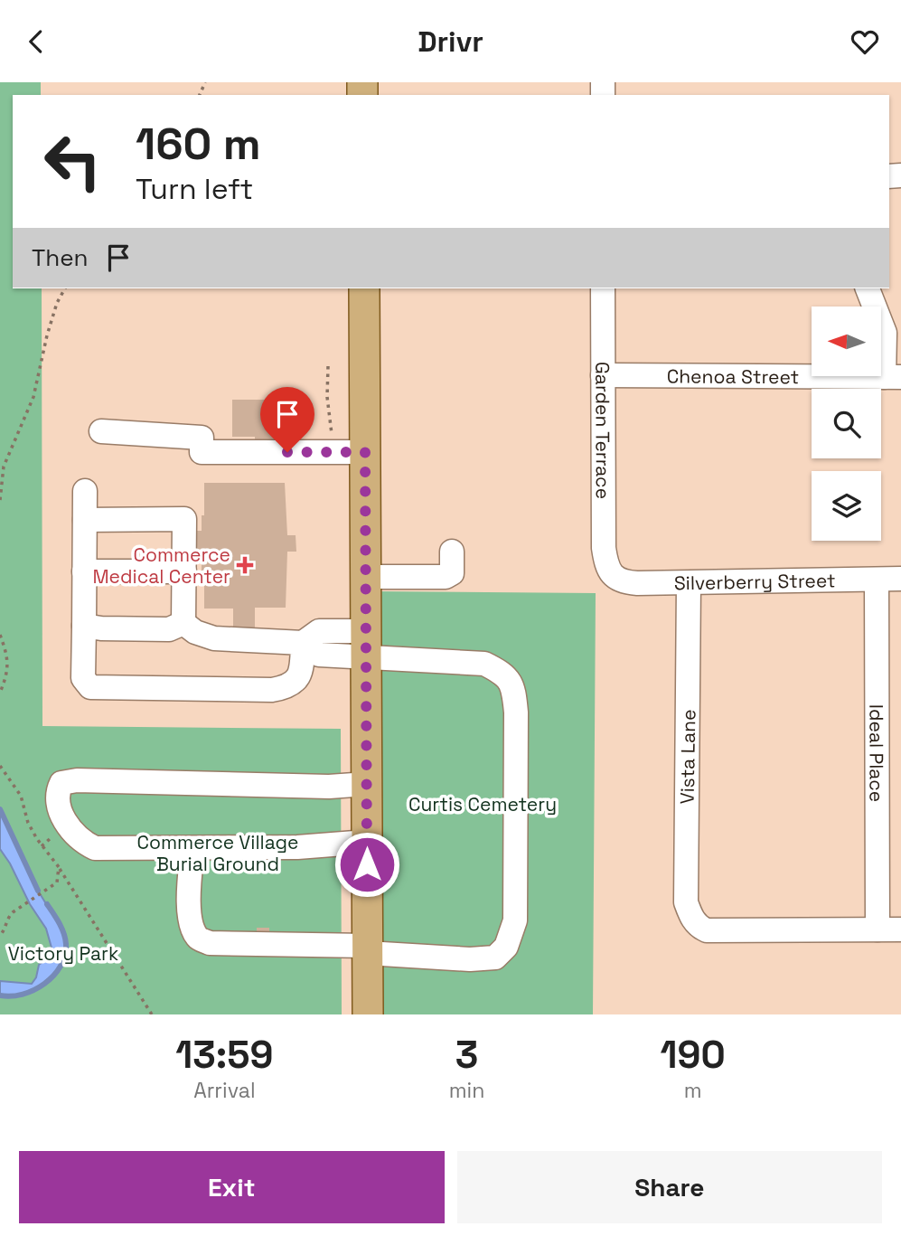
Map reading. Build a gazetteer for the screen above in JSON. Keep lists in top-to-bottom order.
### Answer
{
  "streets": {
    "street": [
      "Chenoa Street",
      "Garden Terrace",
      "Silverberry Street",
      "Ideal Place",
      "Vista Lane"
    ]
  },
  "crossings": [
    ["Chenoa Street", "Garden Terrace"],
    ["Garden Terrace", "Silverberry Street"],
    ["Silverberry Street", "Ideal Place"],
    ["Silverberry Street", "Vista Lane"],
    ["Ideal Place", "Vista Lane"]
  ],
  "parks": ["Curtis Cemetery", "Commerce Village Burial Ground", "Victory Park"],
  "places": {
    "health": ["Commerce Medical Center"]
  },
  "north": "left",
  "page": {
    "header": "Drivr",
    "turn": ["160 m", "Turn left"],
    "then": "Then",
    "eta": [
      "13:59",
      "Arrival",
      "3",
      "min",
      "190",
      "m"
    ],
    "buttons": ["Exit", "Share"]
  }
}
